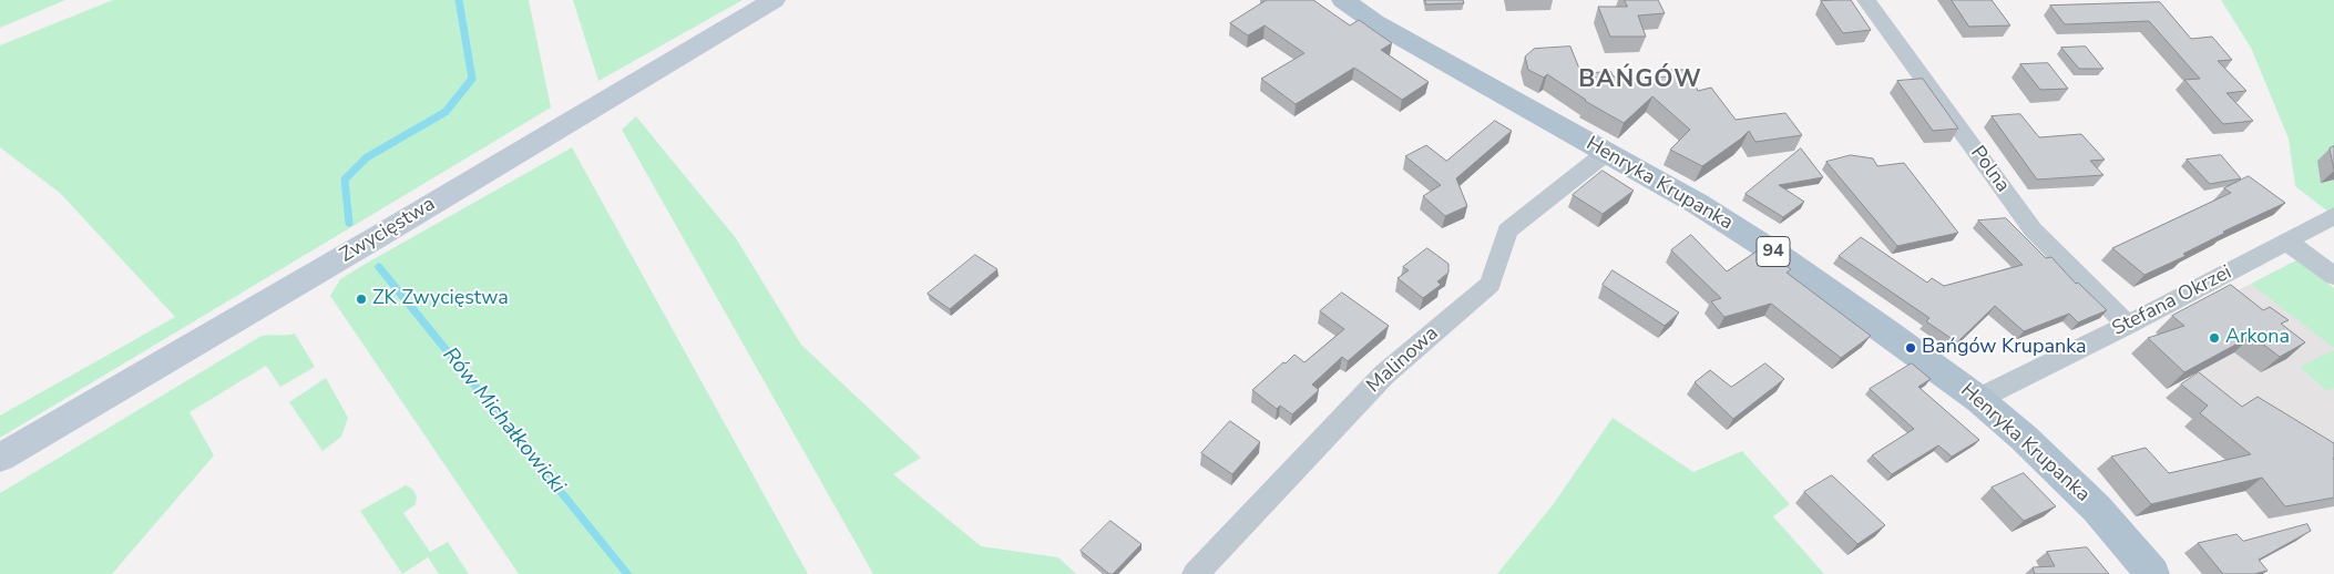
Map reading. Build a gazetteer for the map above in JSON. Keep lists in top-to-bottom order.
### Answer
{
  "streets": {
    "main road": ["Henryka Krupanka", "Zwycięstwa", "94"],
    "street": ["Polna", "Stefana Okrzei", "Malinowa"]
  },
  "crossings": [
    ["Polna", "Stefana Okrzei"],
    ["Henryka Krupanka", "Stefana Okrzei"],
    ["Henryka Krupanka", "Malinowa"]
  ],
  "districts": ["BAŃGÓW"],
  "water": ["Rów Michałkowicki"],
  "places": ["ZK Zwycięstwa", "Arkona", "Bańgów Krupanka"]
}
